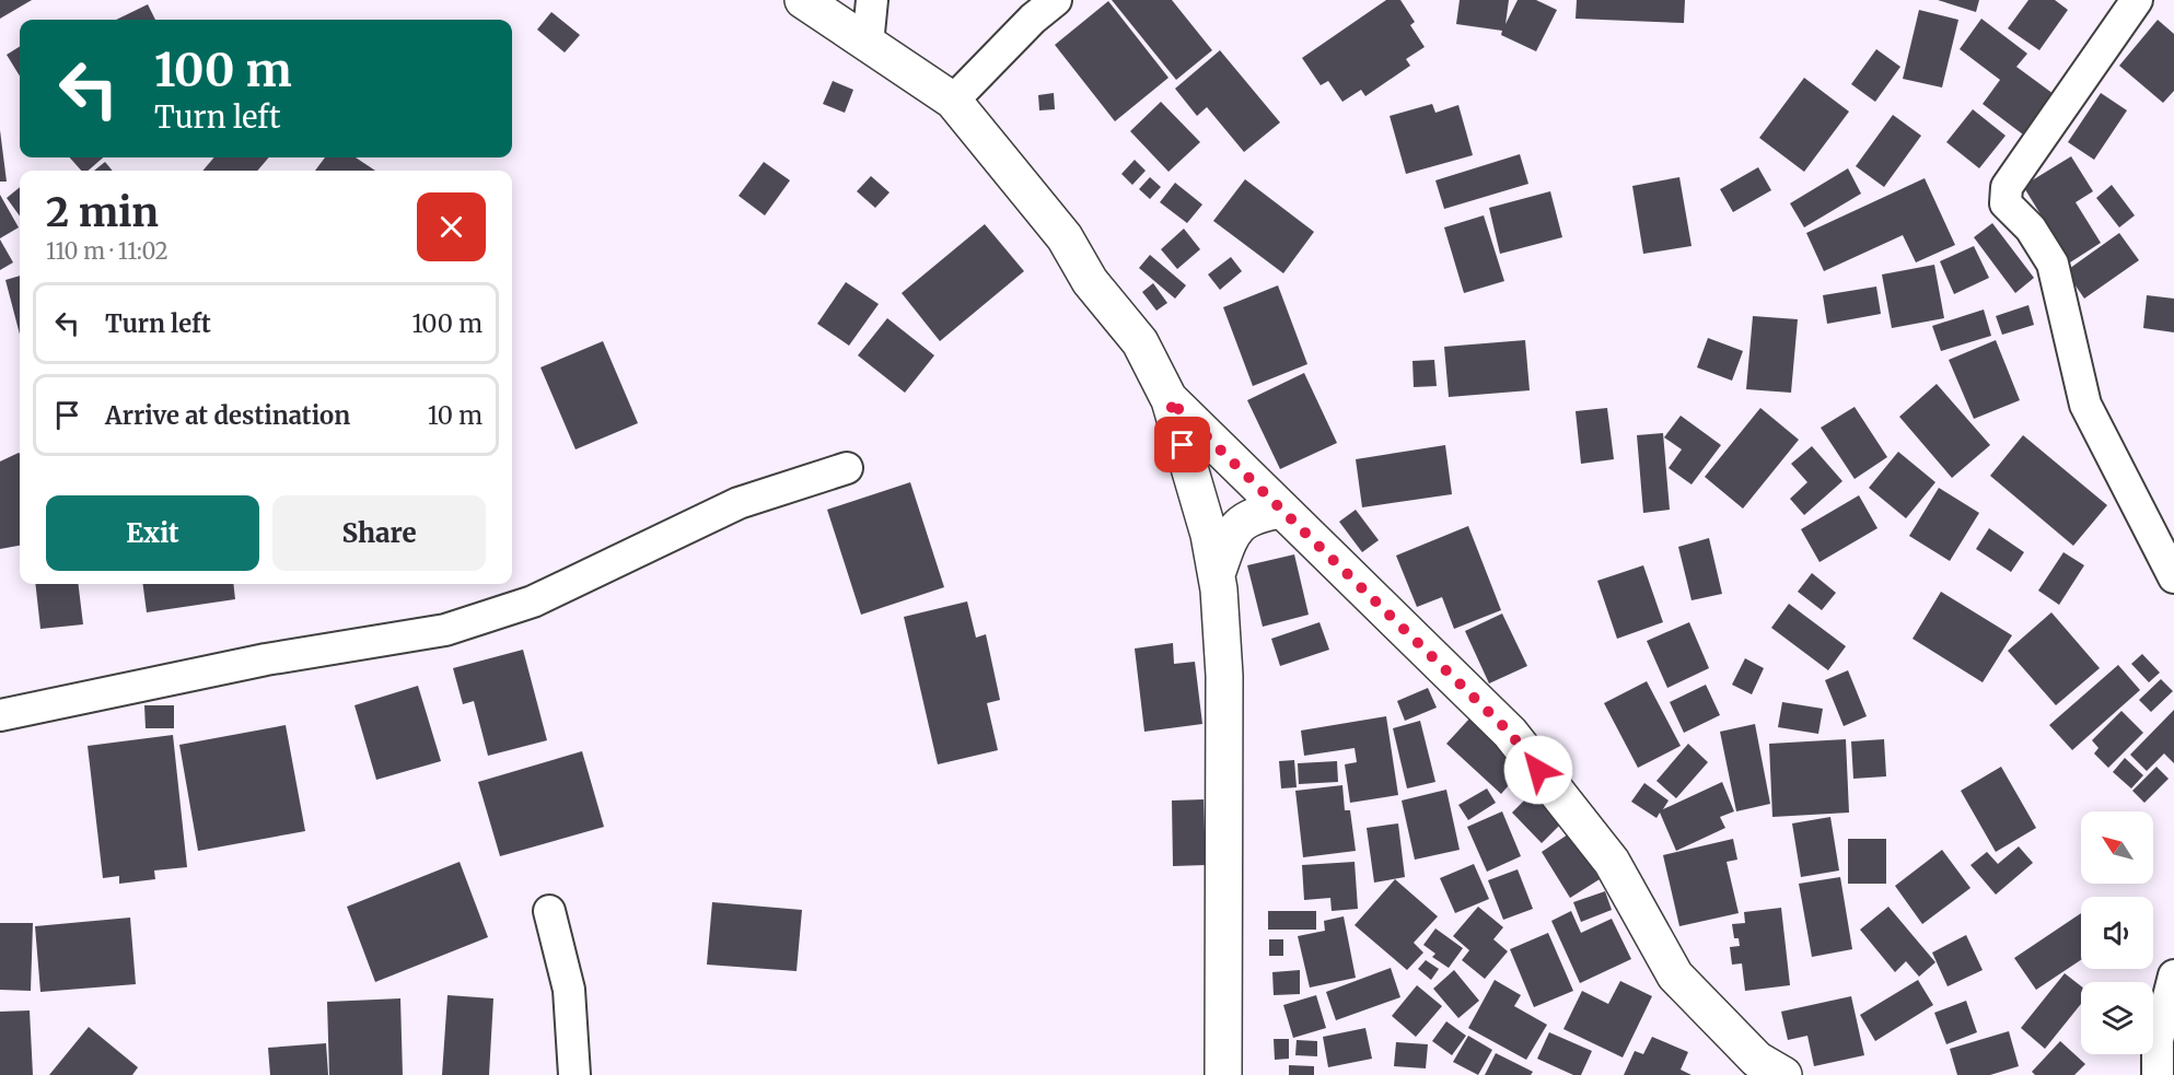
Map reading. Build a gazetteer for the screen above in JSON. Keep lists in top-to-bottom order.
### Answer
{
  "north": "top left",
  "page": {
    "turn": ["100 m", "Turn left"],
    "heading": ["2 min", "110 m · 11:02"],
    "list": [
      {
        "name": "Turn left",
        "value": "100 m"
      },
      {
        "name": "Arrive at destination",
        "value": "10 m"
      }
    ],
    "buttons": ["Exit", "Share"]
  }
}
